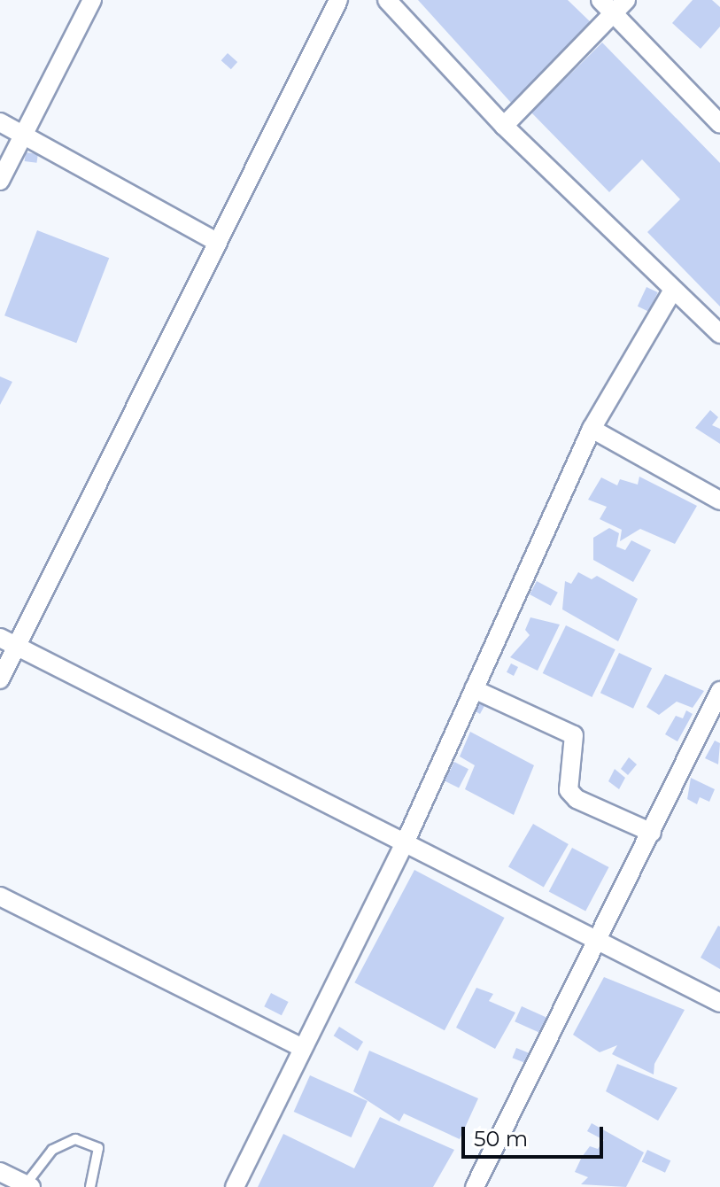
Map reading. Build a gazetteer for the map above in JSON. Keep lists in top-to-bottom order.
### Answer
{
  "scale_bar": "50 m"
}
